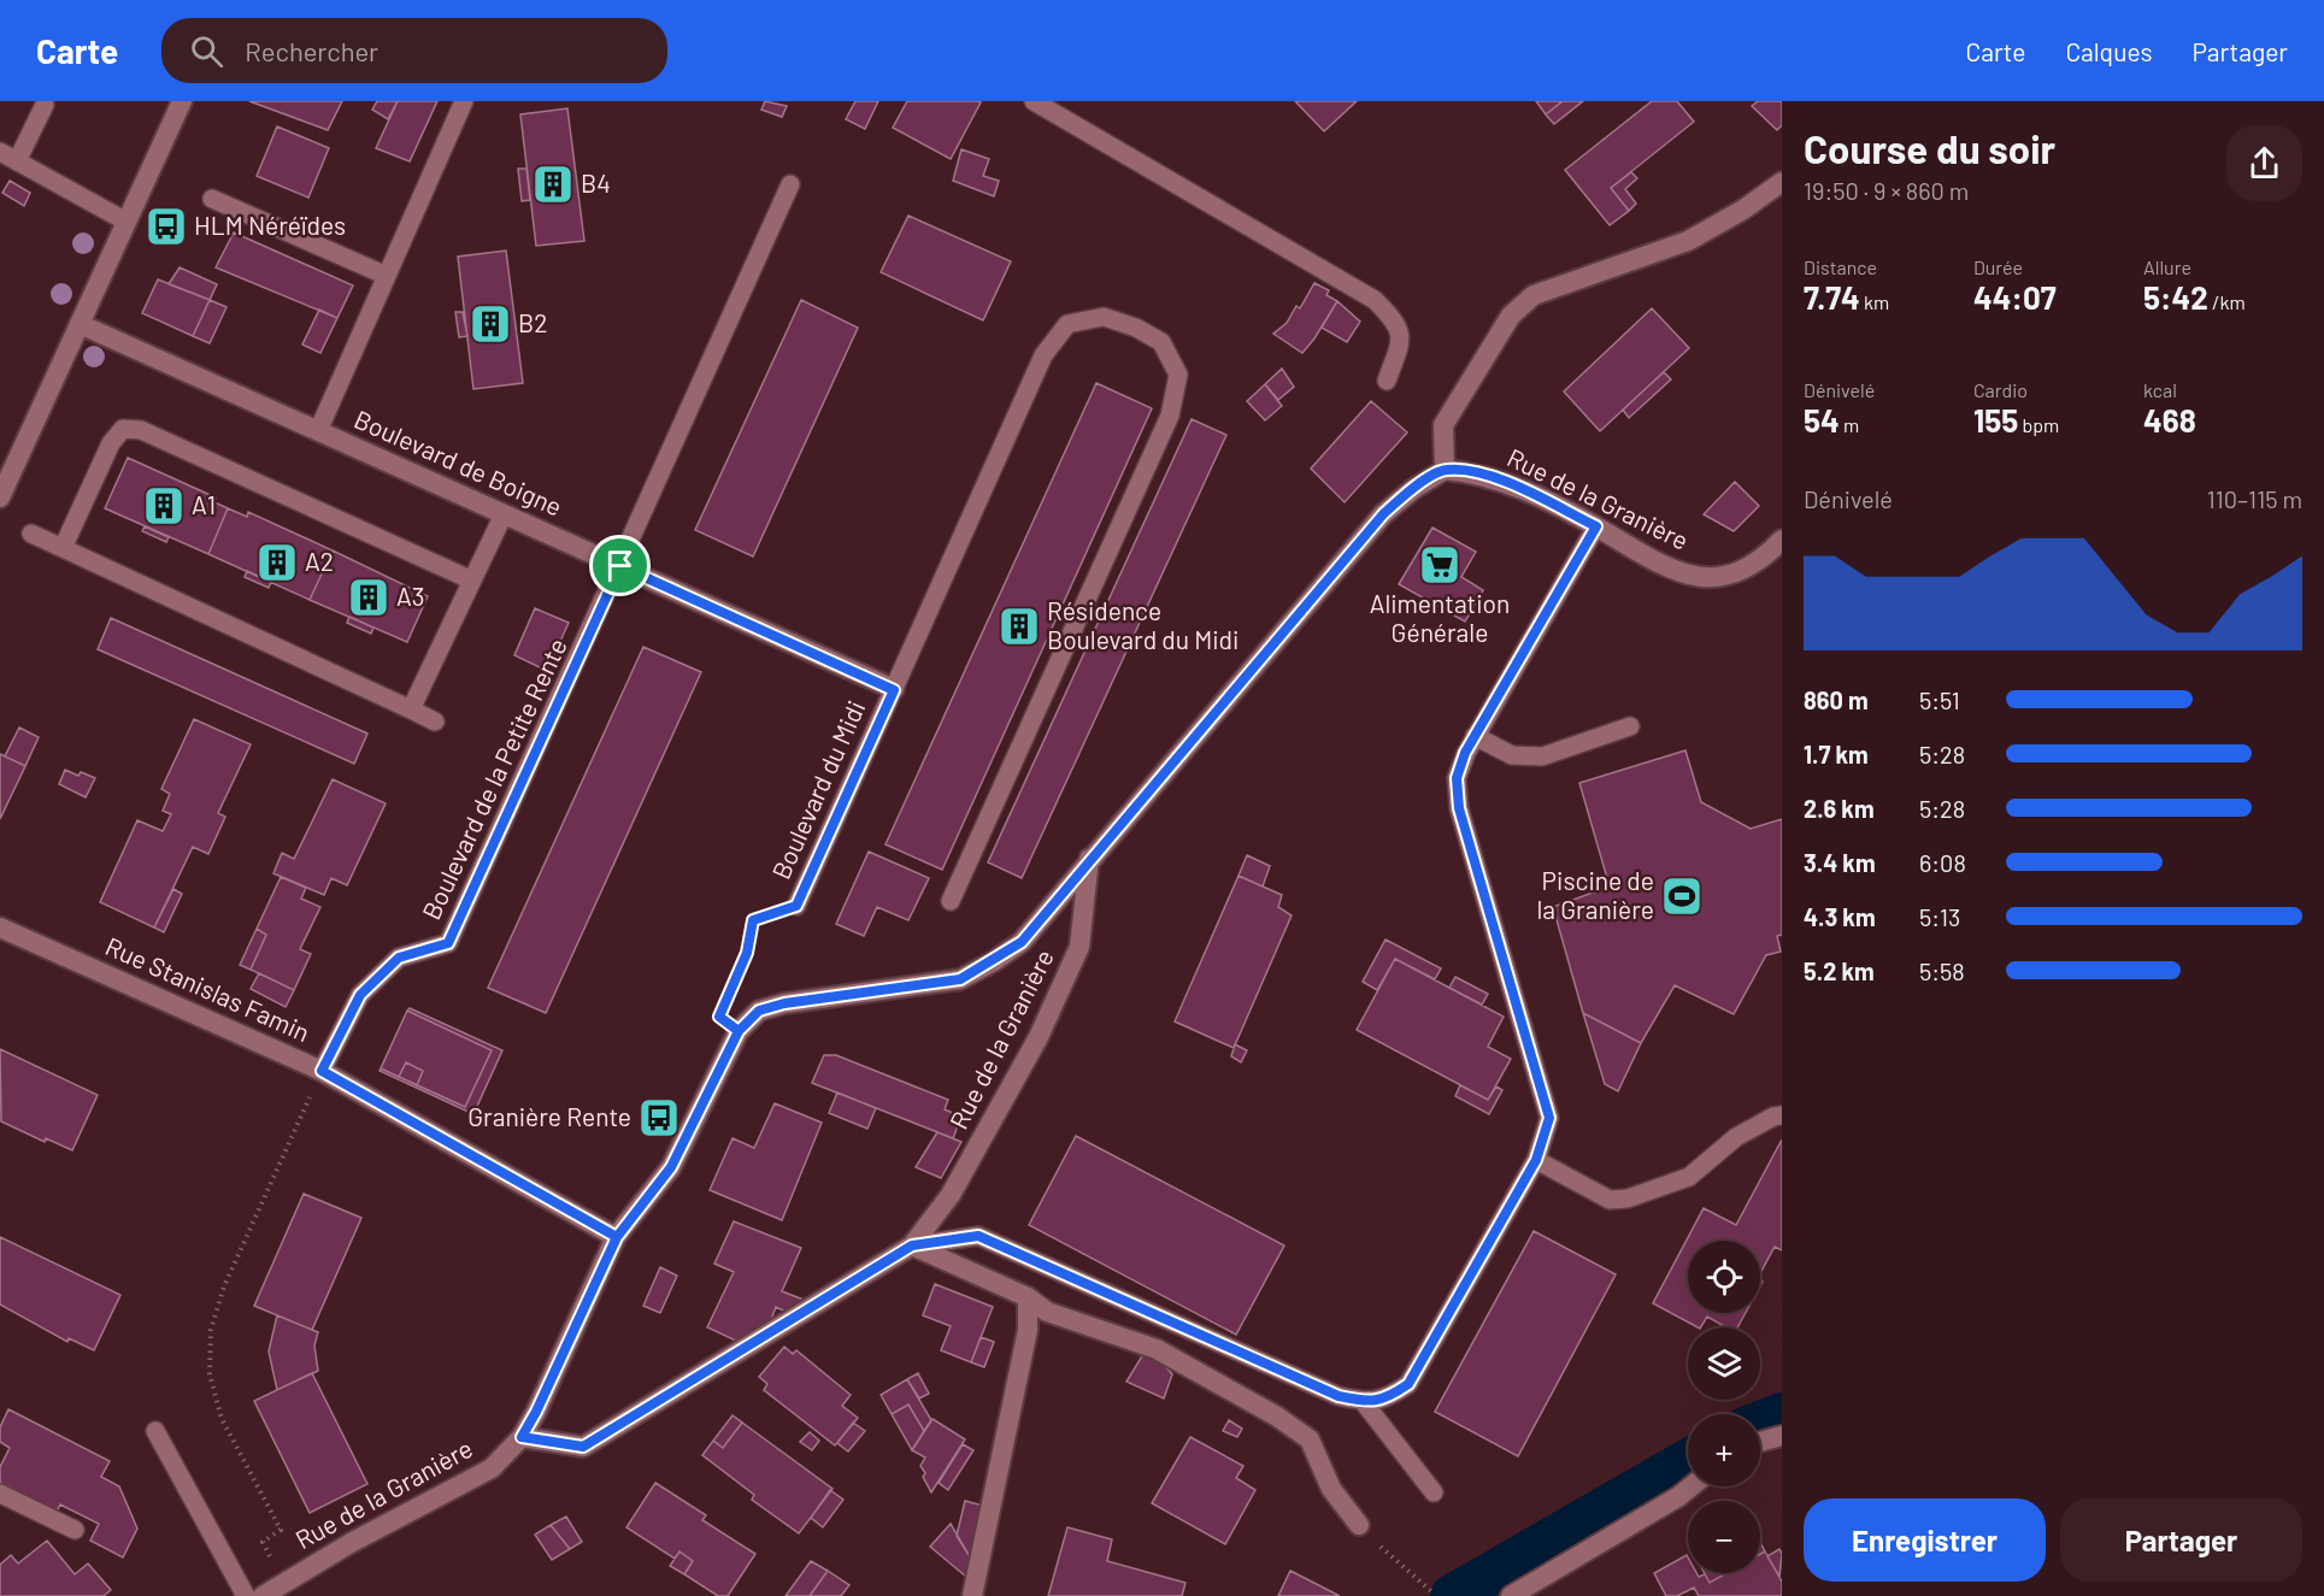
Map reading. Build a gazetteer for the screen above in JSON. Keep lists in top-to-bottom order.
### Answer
{
  "streets": {
    "street": ["Boulevard de Boigne", "Rue de la Granière", "Rue Stanislas Famin"],
    "lane": ["Boulevard de la Petite Rente", "Boulevard du Midi"]
  },
  "crossings": [
    ["Boulevard de Boigne", "Boulevard de la Petite Rente"],
    ["Boulevard de Boigne", "Boulevard du Midi"],
    ["Boulevard de la Petite Rente", "Rue Stanislas Famin"]
  ],
  "places": {
    "building": [
      "B4",
      "B2",
      "A1",
      "A2",
      "A3",
      "Résidence Boulevard du Midi"
    ],
    "bus stop": ["HLM Néréïdes", "Granière Rente"],
    "supermarket": ["Alimentation Générale"],
    "sports": ["Piscine de la Granière"]
  },
  "page": {
    "header": "Carte",
    "search": "Rechercher",
    "nav": ["Carte", "Calques", "Partager"],
    "heading": ["Course du soir", "19:50 · 9 × 860 m"],
    "stats": [
      ["Distance", "7.74 km"],
      ["Durée", "44:07"],
      ["Allure", "5:42 /km"],
      ["Dénivelé", "54 m"],
      ["Cardio", "155 bpm"],
      ["kcal", "468"]
    ],
    "chart": ["Dénivelé", "110–115 m"],
    "list": [
      {
        "name": "860 m",
        "note": "5:51"
      },
      {
        "name": "1.7 km",
        "note": "5:28"
      },
      {
        "name": "2.6 km",
        "note": "5:28"
      },
      {
        "name": "3.4 km",
        "note": "6:08"
      },
      {
        "name": "4.3 km",
        "note": "5:13"
      },
      {
        "name": "5.2 km",
        "note": "5:58"
      }
    ],
    "map_buttons": ["+", "−"],
    "buttons": ["Enregistrer", "Partager"]
  }
}
